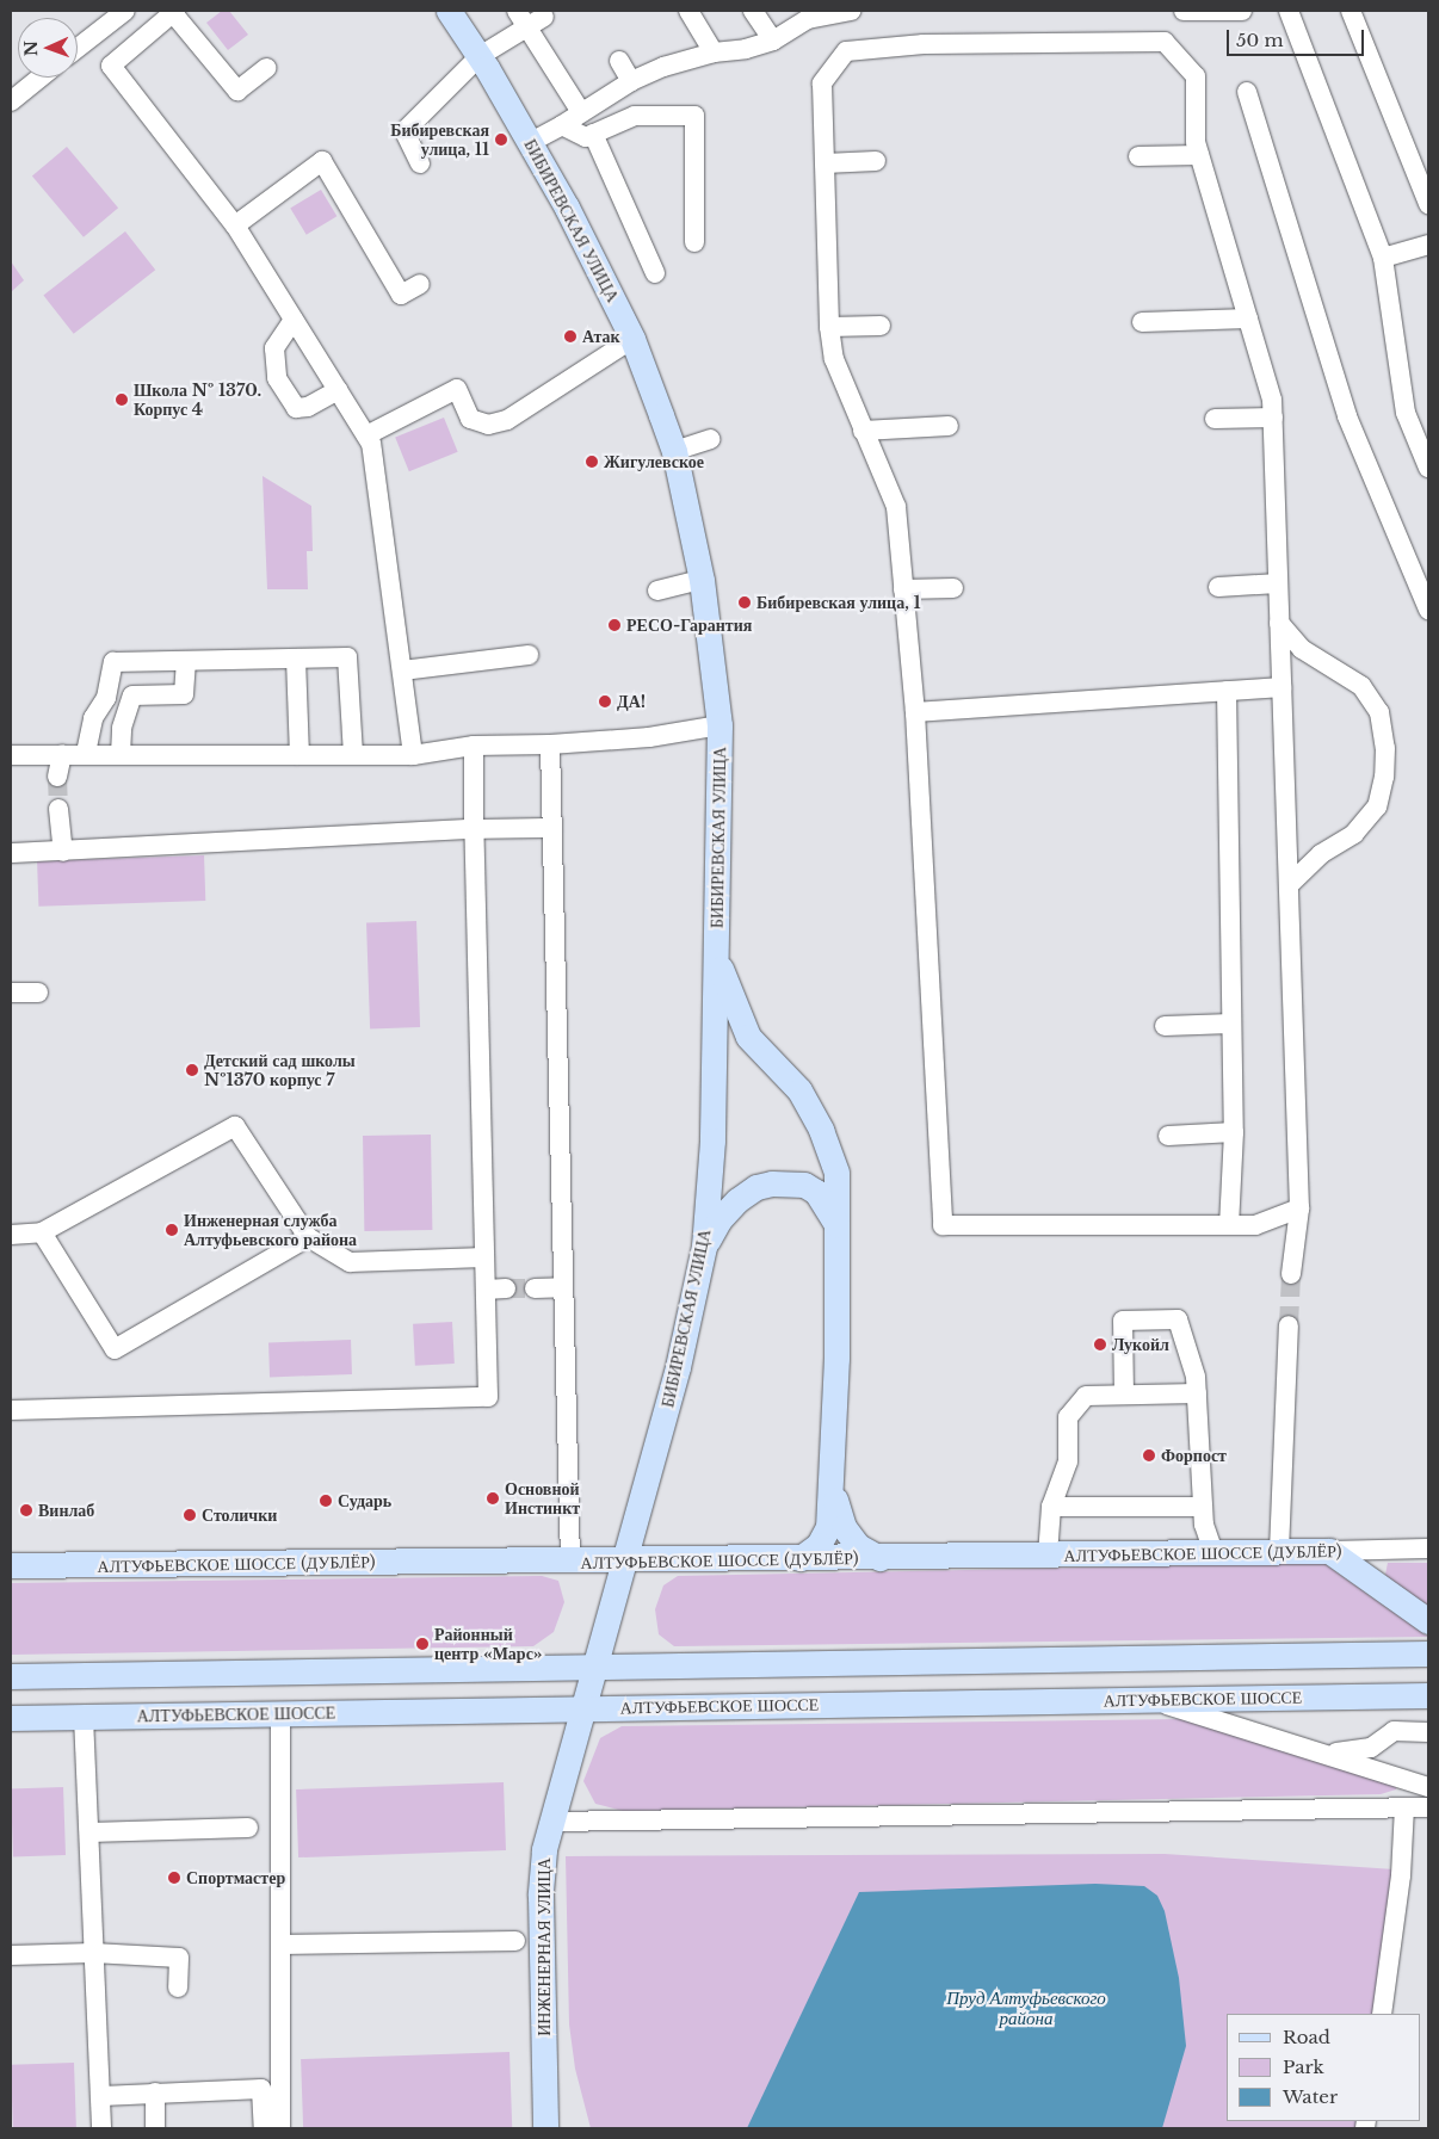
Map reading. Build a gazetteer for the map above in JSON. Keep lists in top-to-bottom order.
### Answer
{
  "streets": {
    "main road": [
      "БИБИРЕВСКАЯ УЛИЦА",
      "АЛТУФЬЕВСКОЕ ШОССЕ (ДУБЛЁР)",
      "АЛТУФЬЕВСКОЕ ШОССЕ",
      "ИНЖЕНЕРНАЯ УЛИЦА"
    ]
  },
  "crossings": [
    ["БИБИРЕВСКАЯ УЛИЦА", "АЛТУФЬЕВСКОЕ ШОССЕ (ДУБЛЁР)"],
    ["БИБИРЕВСКАЯ УЛИЦА", "АЛТУФЬЕВСКОЕ ШОССЕ"],
    ["БИБИРЕВСКАЯ УЛИЦА", "ИНЖЕНЕРНАЯ УЛИЦА"],
    ["АЛТУФЬЕВСКОЕ ШОССЕ", "ИНЖЕНЕРНАЯ УЛИЦА"]
  ],
  "water": ["Пруд Алтуфьевского района"],
  "places": [
    "Бибиревская улица, 11",
    "Атак",
    "Школа № 1370. Корпус 4",
    "Жигулевское",
    "Бибиревская улица, 1",
    "РЕСО-Гарантия",
    "ДА!",
    "Детский сад школы №1370 корпус 7",
    "Инженерная служба Алтуфьевского района",
    "Лукойл",
    "Форпост",
    "Основной Инстинкт",
    "Сударь",
    "Винлаб",
    "Столички",
    "Районный центр «Марс»",
    "Спортмастер"
  ],
  "legend": ["Road", "Park", "Water"],
  "scale_bar": "50 m",
  "north": "left"
}
